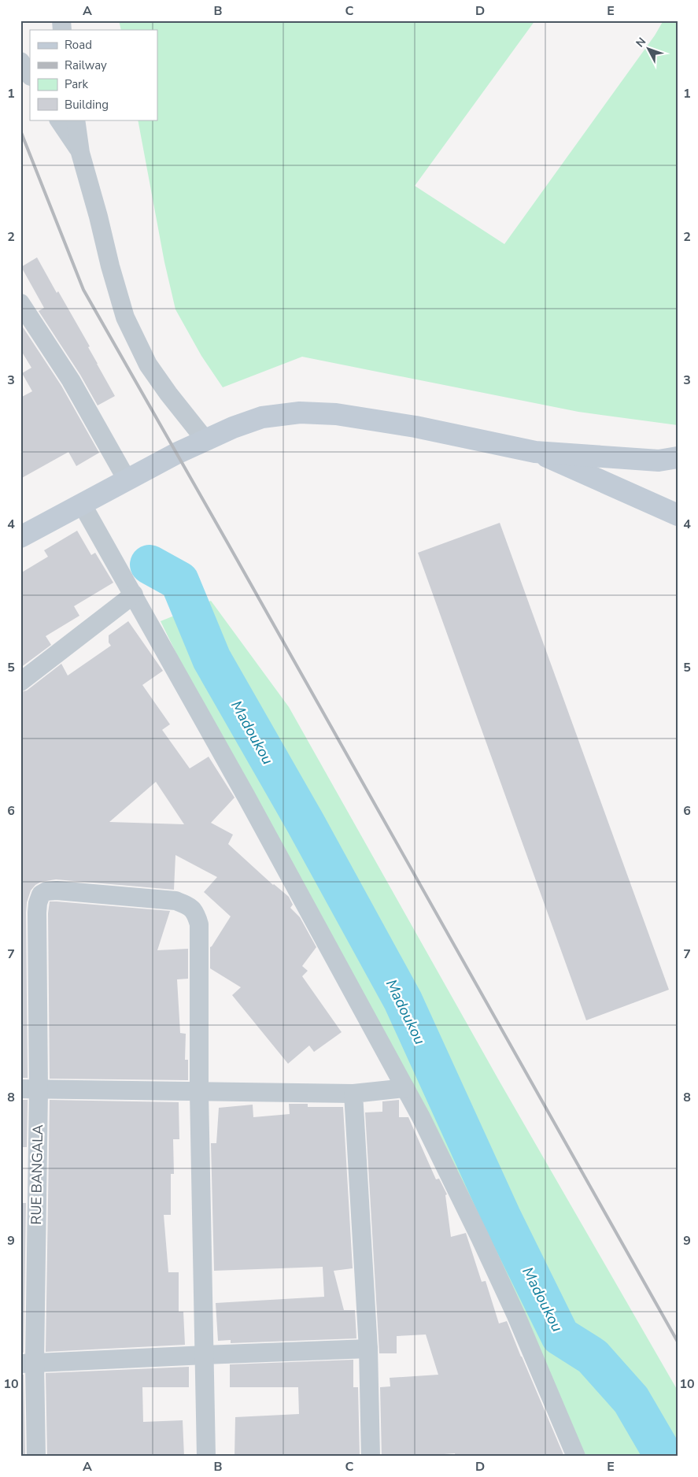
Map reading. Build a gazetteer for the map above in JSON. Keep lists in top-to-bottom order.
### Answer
{
  "streets": {
    "street": ["RUE BANGALA"]
  },
  "water": ["Madoukou"],
  "legend": [
    "Road",
    "Railway",
    "Park",
    "Building"
  ],
  "north": "top left",
  "grid": {
    "columns": [
      "A",
      "B",
      "C",
      "D",
      "E"
    ],
    "rows": [
      "1",
      "2",
      "3",
      "4",
      "5",
      "6",
      "7",
      "8",
      "9",
      "10"
    ]
  }
}
